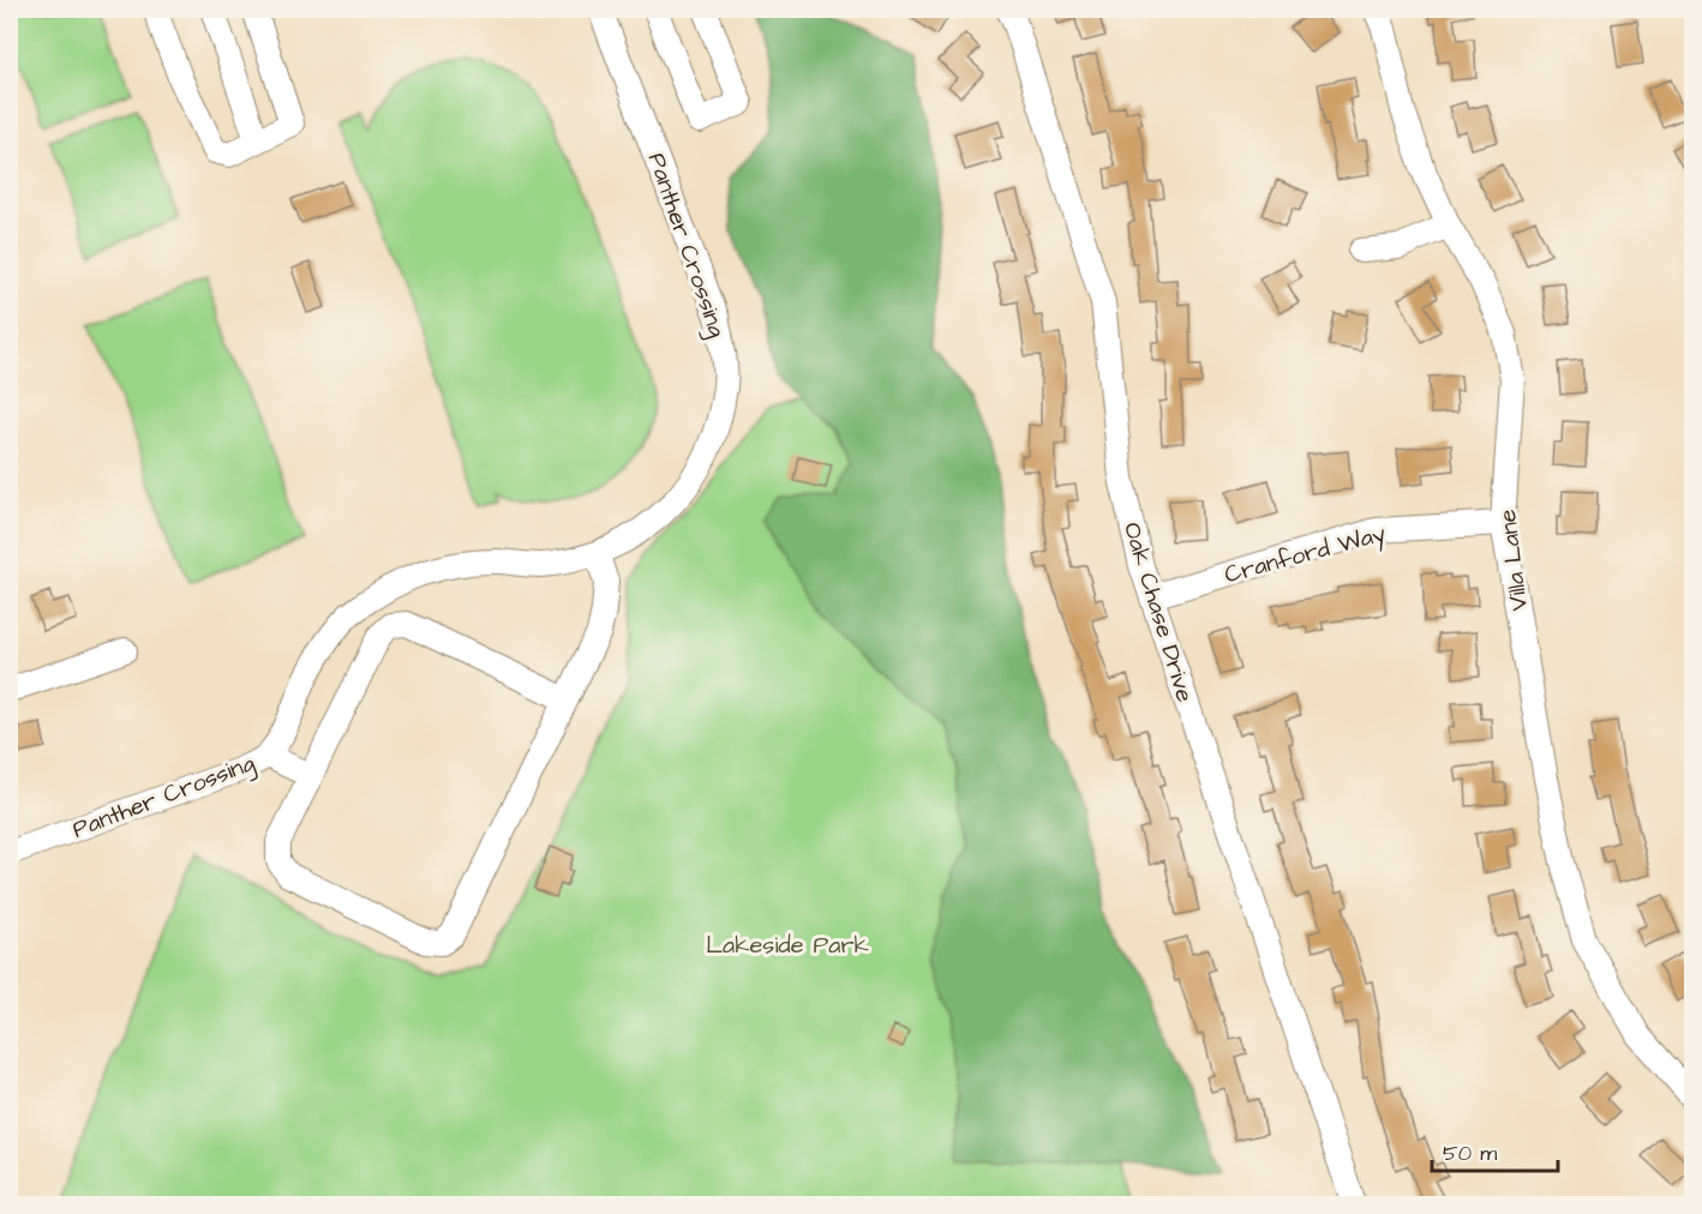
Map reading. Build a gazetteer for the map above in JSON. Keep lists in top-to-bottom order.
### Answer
{
  "streets": {
    "street": [
      "Panther Crossing",
      "Cranford Way",
      "Villa Lane",
      "Oak Chase Drive"
    ]
  },
  "crossings": [
    ["Cranford Way", "Villa Lane"],
    ["Cranford Way", "Oak Chase Drive"]
  ],
  "parks": ["Lakeside Park"],
  "scale_bar": "50 m"
}
